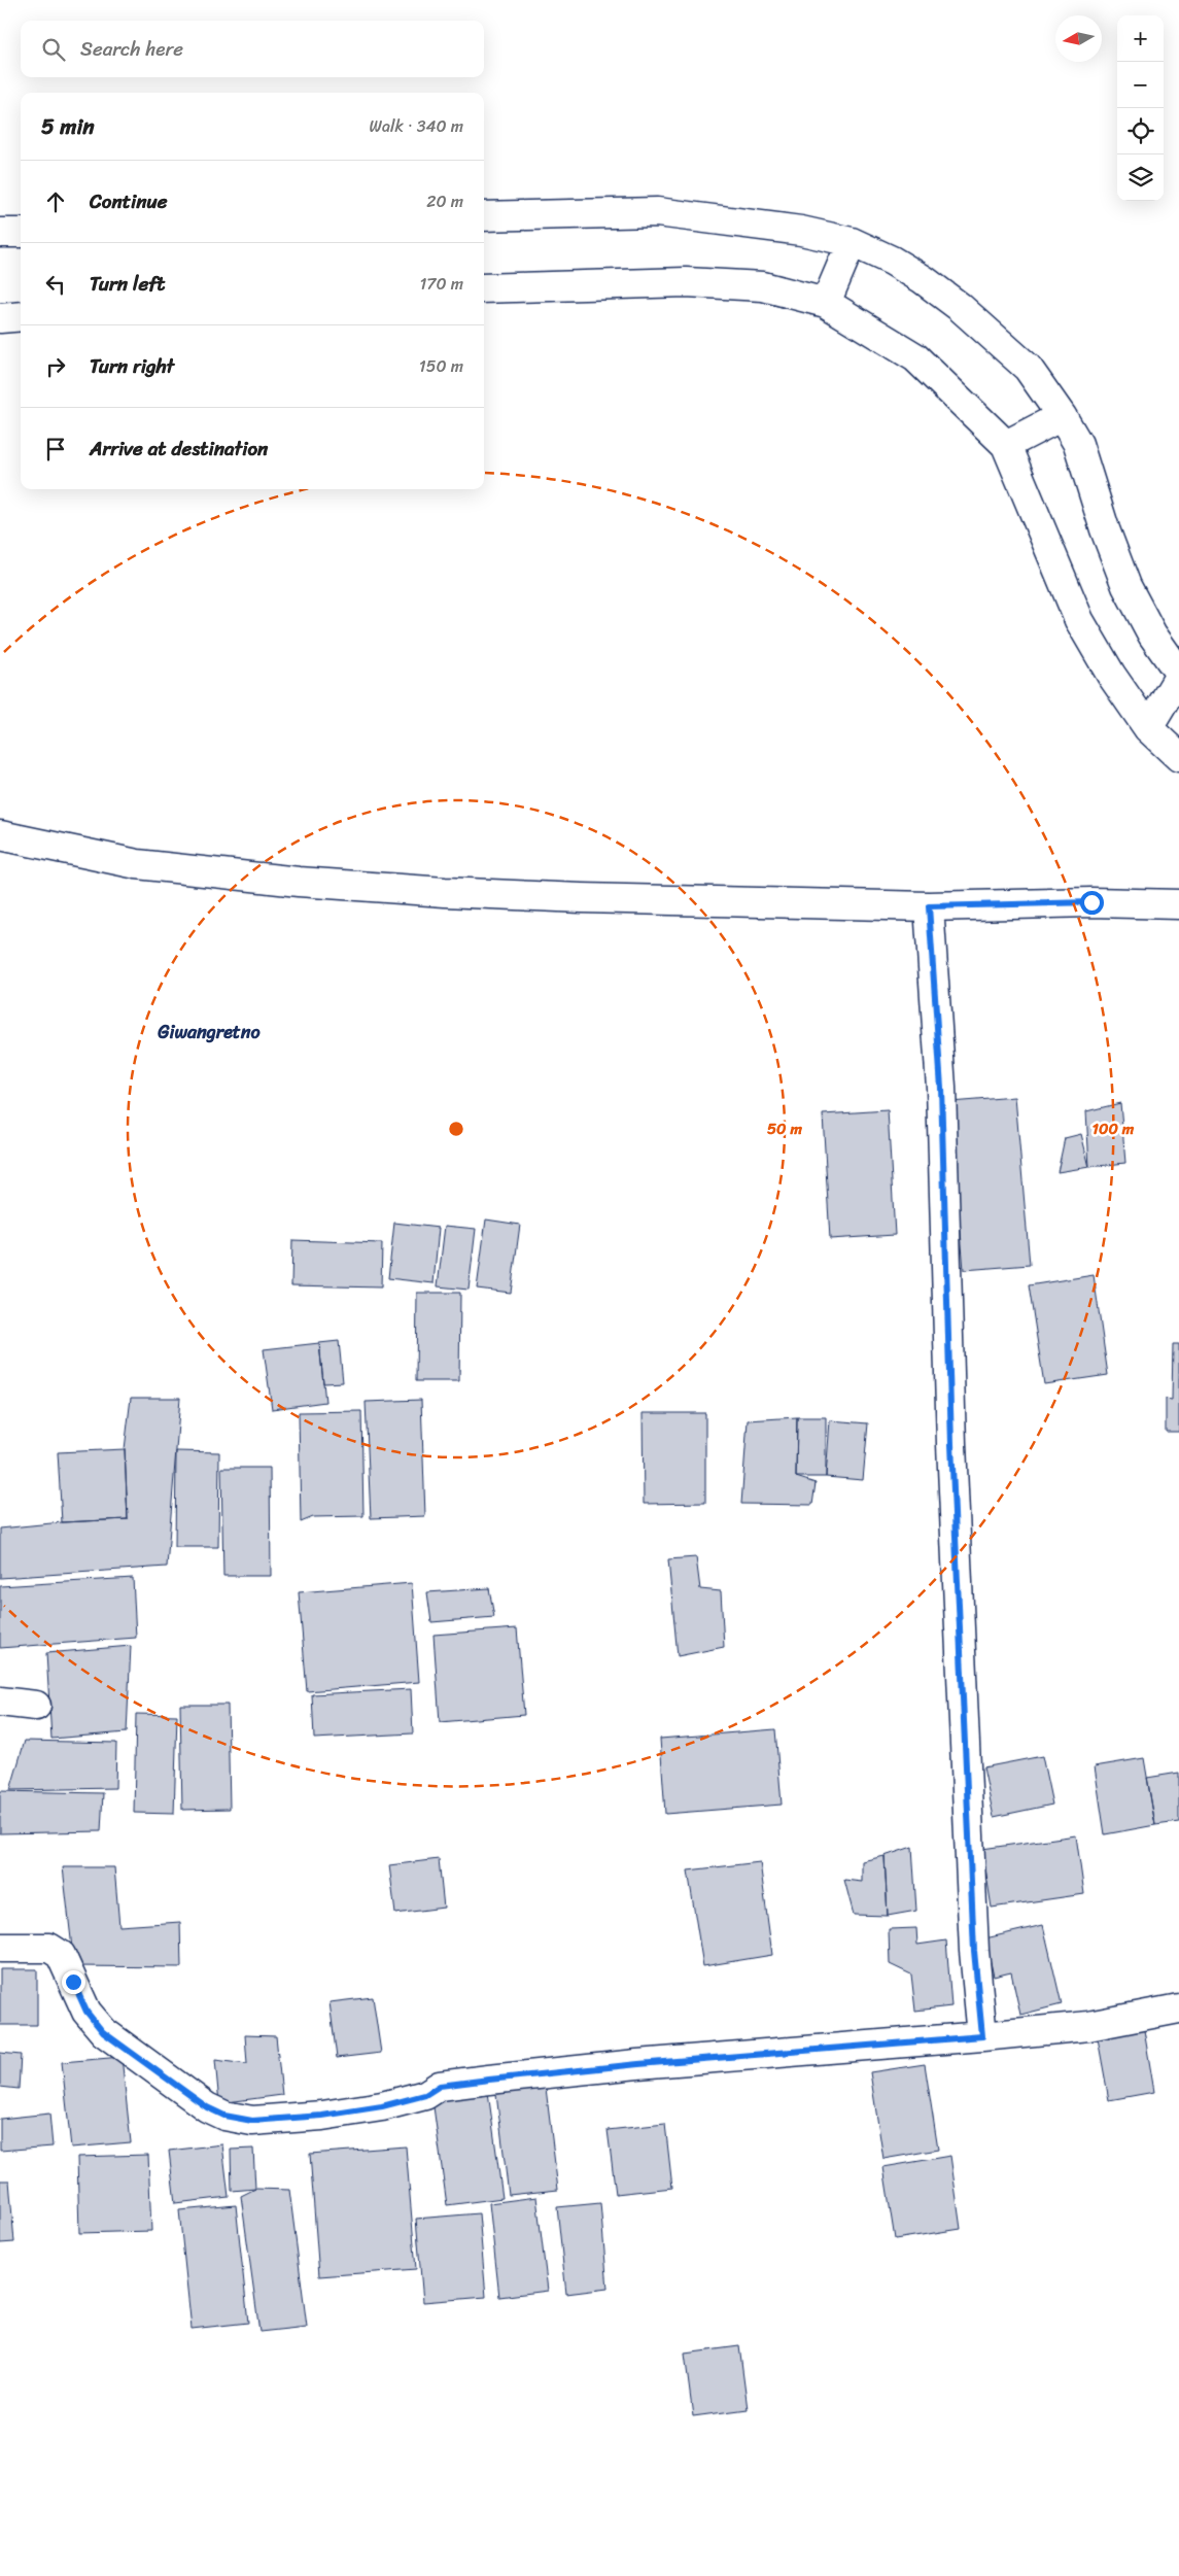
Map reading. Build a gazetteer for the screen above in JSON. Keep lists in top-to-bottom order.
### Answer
{
  "districts": ["Giwangretno"],
  "north": "left",
  "page": {
    "map_buttons": ["+", "−"],
    "search": "Search here",
    "heading": ["5 min", "Walk · 340 m"],
    "list": [
      ["Continue", "20 m"],
      ["Turn left", "170 m"],
      ["Turn right", "150 m"],
      "Arrive at destination"
    ]
  },
  "rings": ["50 m", "100 m"]
}
